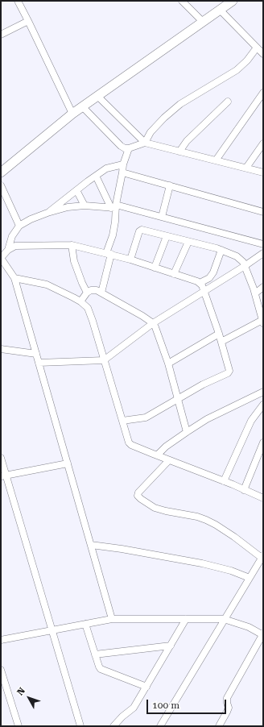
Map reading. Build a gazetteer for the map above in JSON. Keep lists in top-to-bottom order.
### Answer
{
  "scale_bar": "100 m",
  "north": "top left"
}
